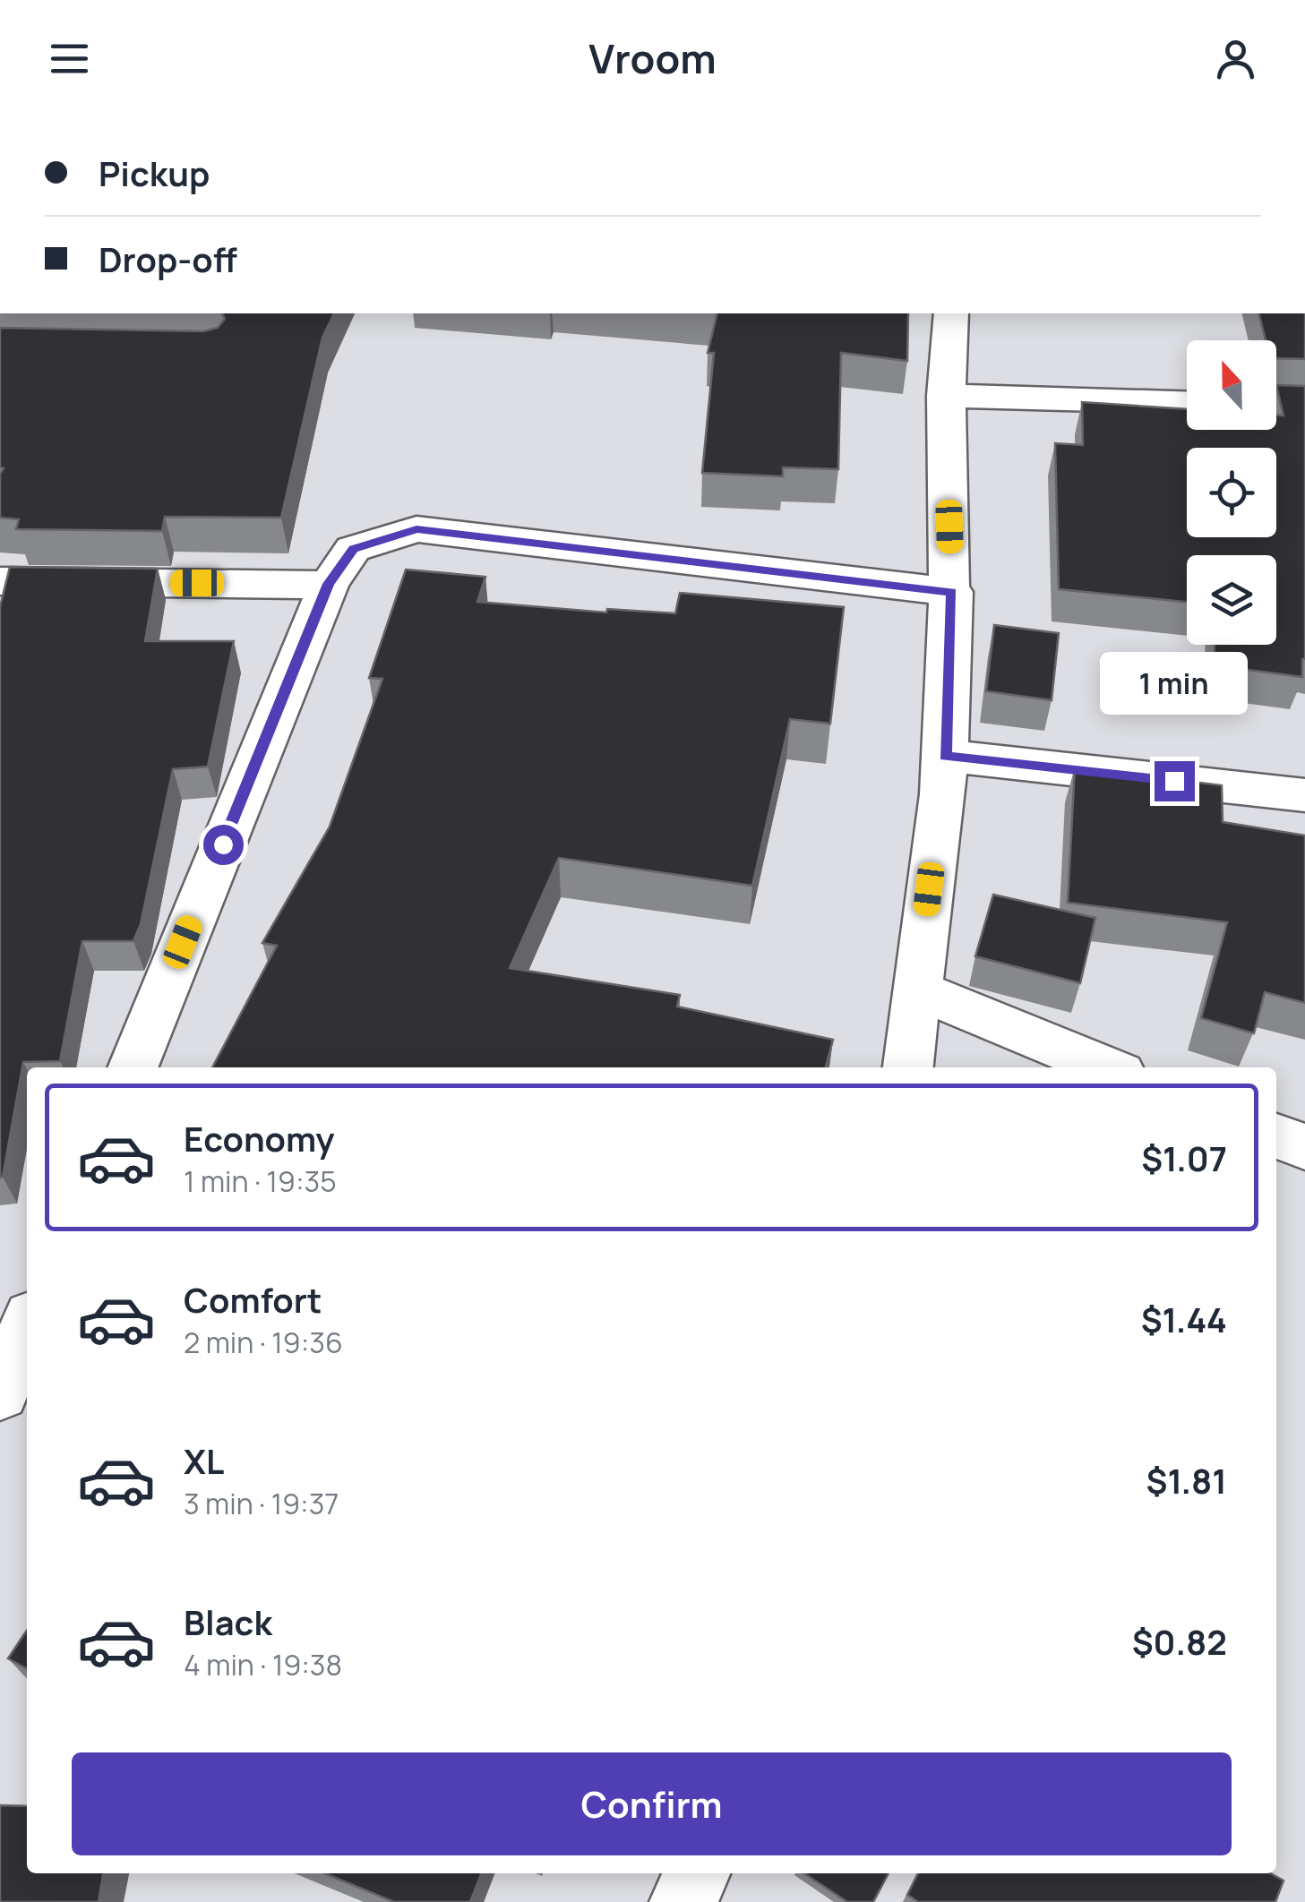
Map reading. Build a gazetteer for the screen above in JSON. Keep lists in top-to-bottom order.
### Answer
{
  "north": "top",
  "page": {
    "header": "Vroom",
    "banner": ["Pickup", "Drop-off"],
    "bubble": "1 min",
    "list": [
      {
        "name": "Economy",
        "note": "1 min · 19:35",
        "value": "$1.07"
      },
      {
        "name": "Comfort",
        "note": "2 min · 19:36",
        "value": "$1.44"
      },
      {
        "name": "XL",
        "note": "3 min · 19:37",
        "value": "$1.81"
      },
      {
        "name": "Black",
        "note": "4 min · 19:38",
        "value": "$0.82"
      }
    ],
    "buttons": "Confirm"
  }
}
